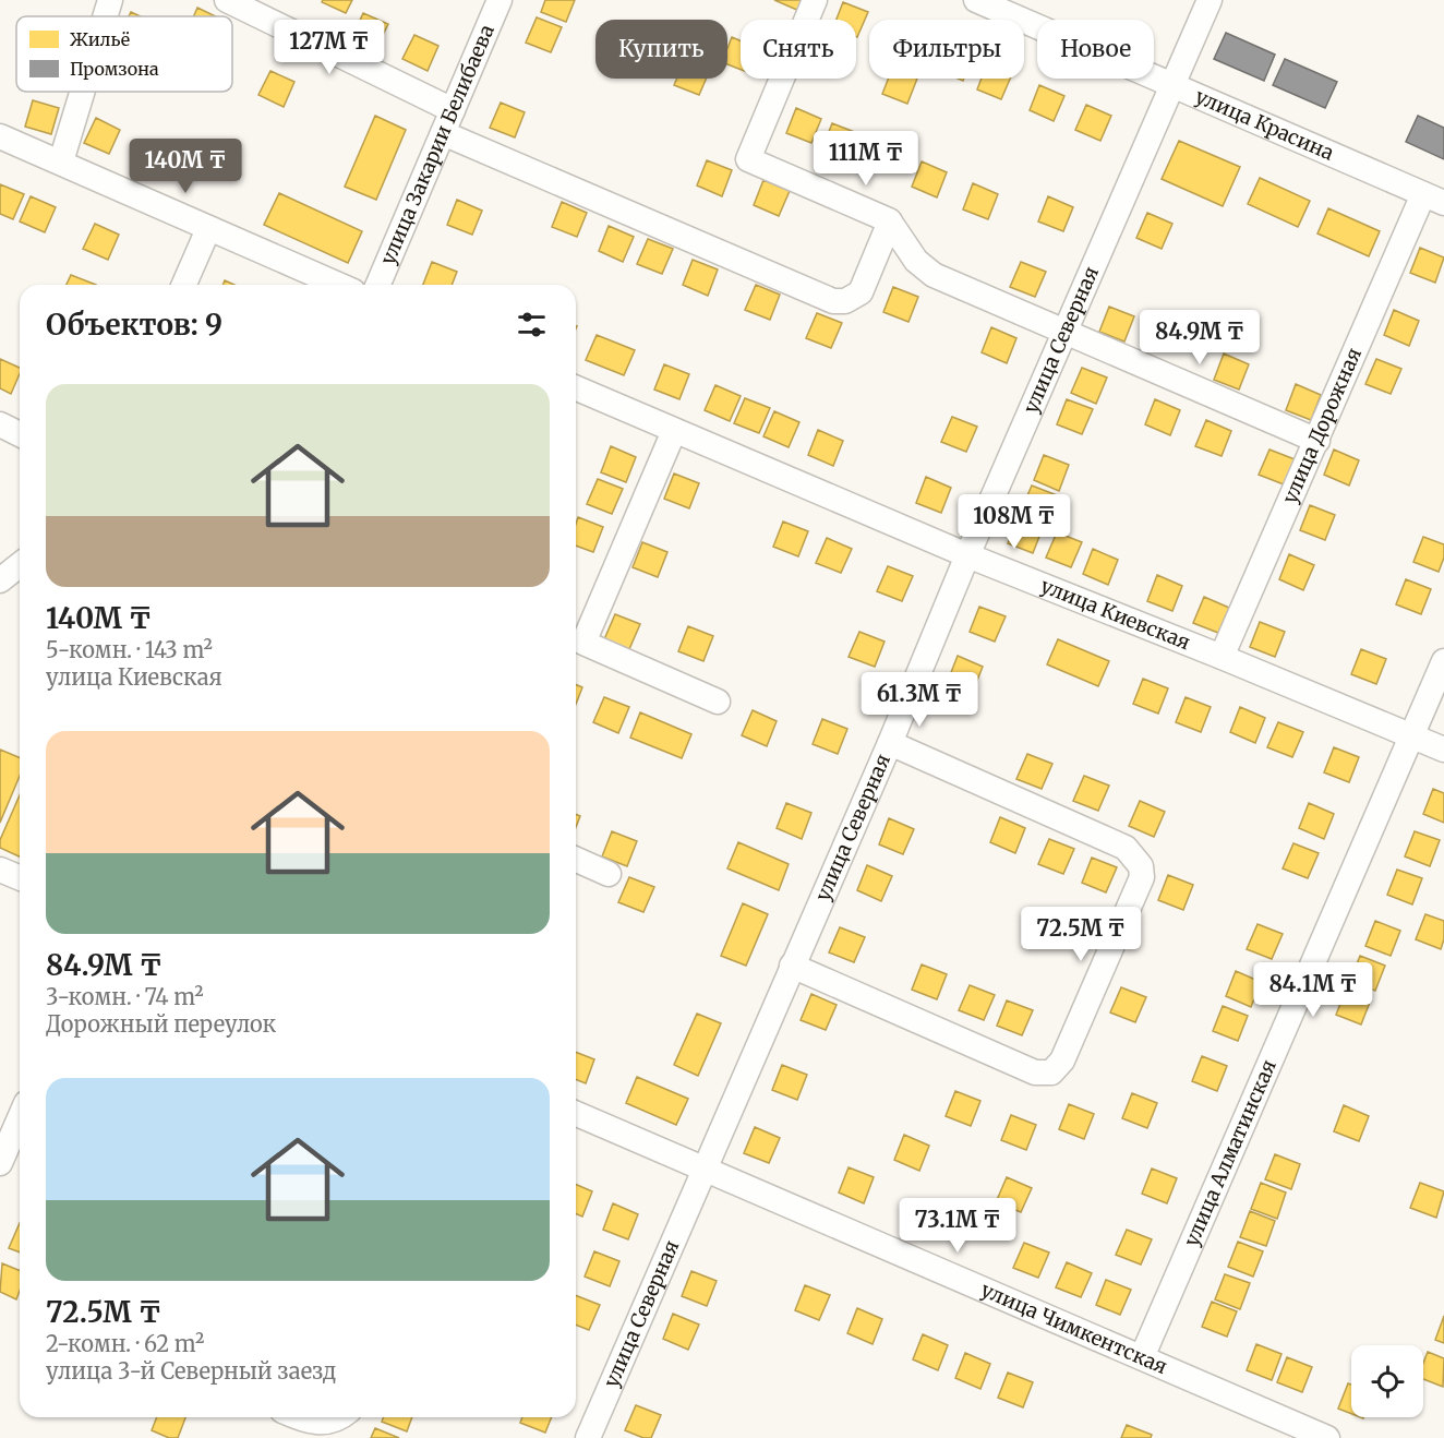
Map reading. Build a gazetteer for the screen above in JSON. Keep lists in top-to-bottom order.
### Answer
{
  "streets": {
    "street": [
      "улица Красина",
      "улица Закарии Белибаева",
      "улица Северная",
      "улица Дорожная",
      "улица Киевская",
      "улица Алматинская",
      "улица Чимкентская"
    ]
  },
  "crossings": [
    ["улица Красина", "улица Северная"],
    ["улица Красина", "улица Дорожная"],
    ["улица Северная", "улица Киевская"],
    ["улица Северная", "улица Чимкентская"],
    ["улица Дорожная", "улица Киевская"],
    ["улица Киевская", "улица Алматинская"],
    ["улица Алматинская", "улица Чимкентская"]
  ],
  "legend": ["Жильё", "Промзона"],
  "page": {
    "price": [
      "127M ₸",
      "111M ₸",
      "140M ₸",
      "84.9M ₸",
      "108M ₸",
      "61.3M ₸",
      "72.5M ₸",
      "84.1M ₸",
      "73.1M ₸"
    ],
    "chip": [
      "Купить",
      "Снять",
      "Фильтры",
      "Новое"
    ],
    "heading": "Объектов: 9",
    "list": [
      {
        "name": "140M ₸",
        "note": "5-комн. · 143 m² · улица Киевская"
      },
      {
        "name": "84.9M ₸",
        "note": "3-комн. · 74 m² · Дорожный переулок"
      },
      {
        "name": "72.5M ₸",
        "note": "2-комн. · 62 m² · улица 3-й Северный заезд"
      }
    ]
  }
}
